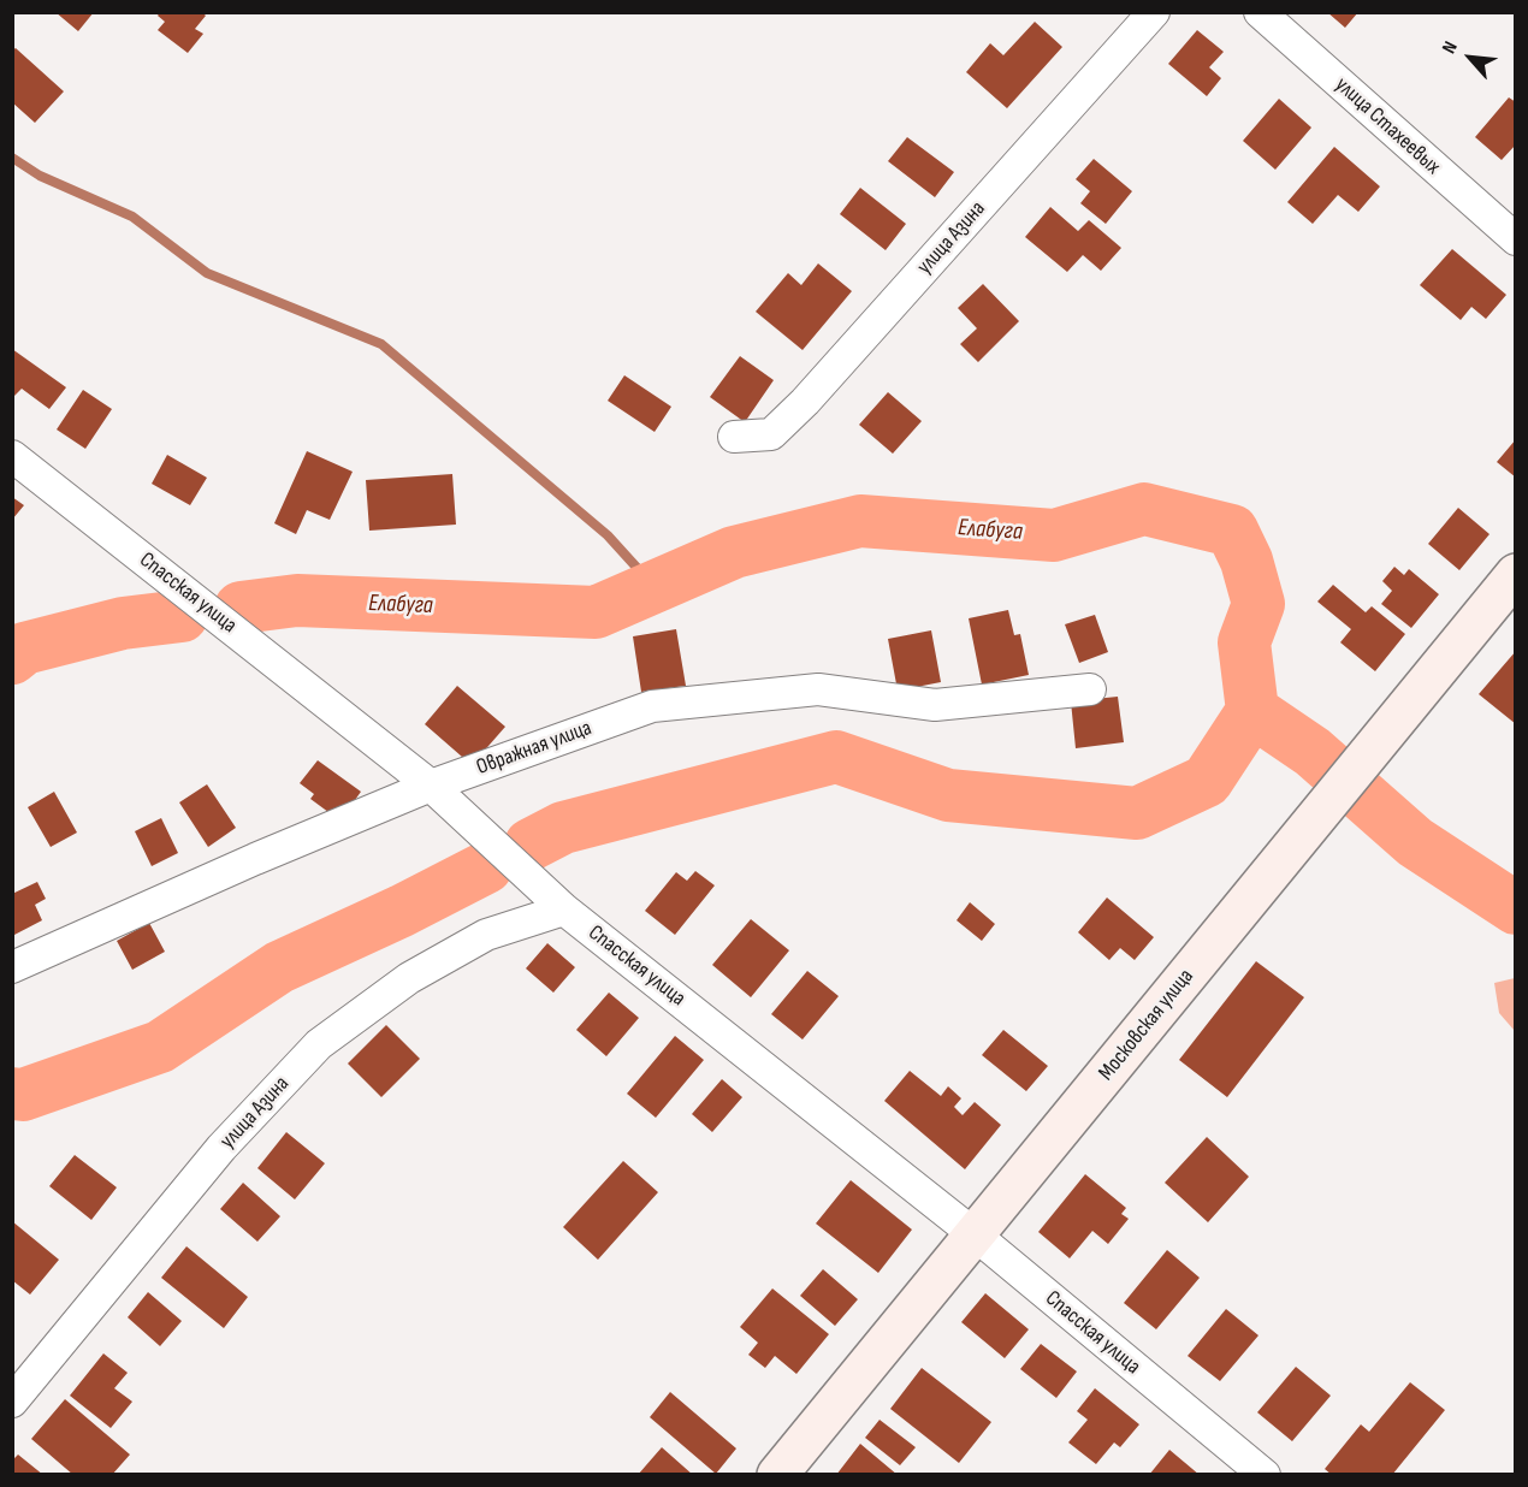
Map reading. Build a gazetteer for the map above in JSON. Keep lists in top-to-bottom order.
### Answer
{
  "streets": {
    "main road": ["Московская улица"],
    "street": [
      "улица Стахеевых",
      "улица Азина",
      "Спасская улица",
      "Овражная улица"
    ]
  },
  "crossings": [
    ["улица Азина", "Спасская улица"],
    ["Спасская улица", "Овражная улица"],
    ["Спасская улица", "Московская улица"]
  ],
  "water": ["Елабуга"],
  "north": "top left"
}
